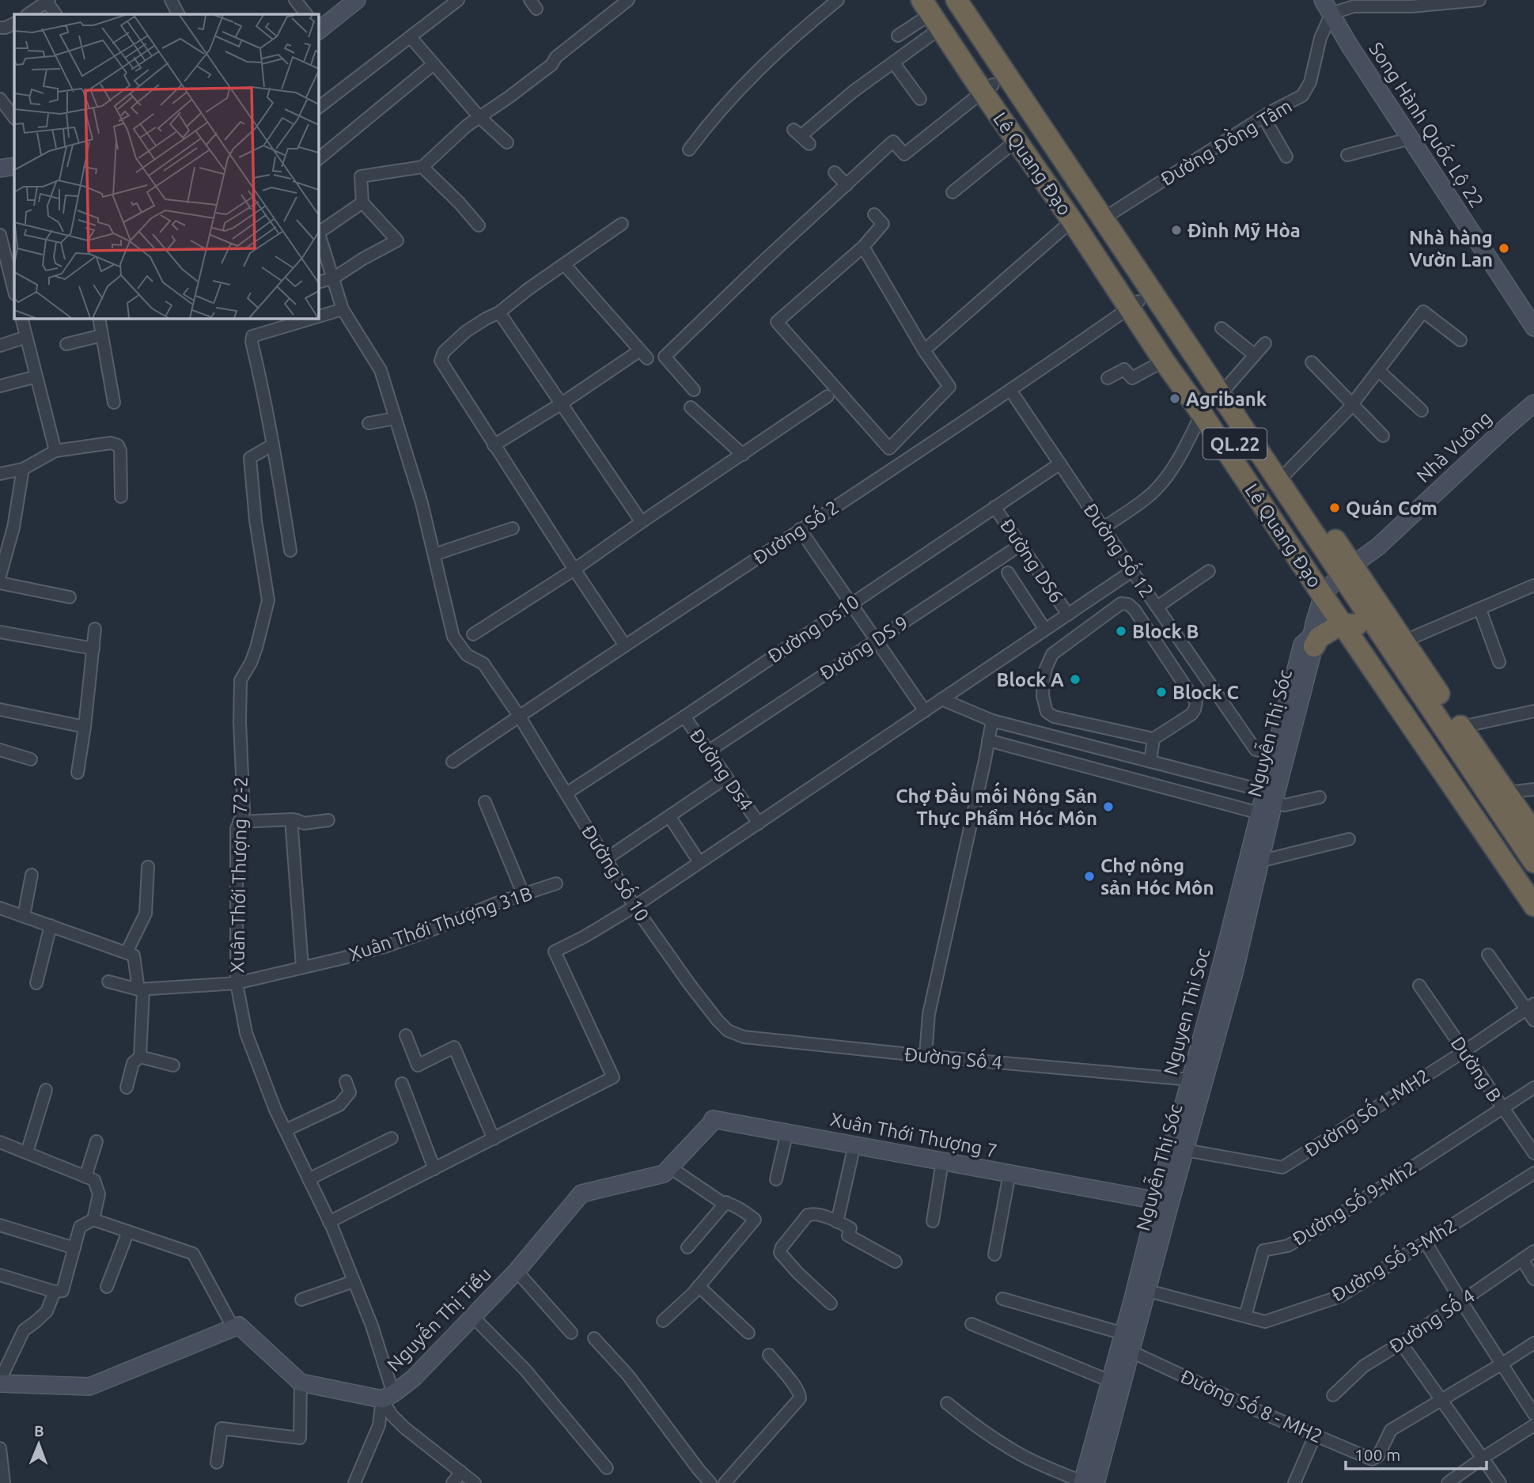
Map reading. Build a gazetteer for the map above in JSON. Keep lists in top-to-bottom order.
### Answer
{
  "streets": {
    "highway": ["Lê Quang Đạo", "QL.22"],
    "street": [
      "Song Hành Quốc Lộ 22",
      "Đường Đồng Tâm",
      "Nhà Vuông",
      "Đường Số 2",
      "Đường Số 12",
      "Đường DS6",
      "Đường Ds10",
      "Đường DS 9",
      "Nguyễn Thị Sóc",
      "Đường Ds4",
      "Đường Số 10",
      "Xuân Thới Thượng 72-2",
      "Xuân Thới Thượng 31B",
      "Nguyen Thi Soc",
      "Đường Số 4",
      "Dường B",
      "Đường Số 1-MH2",
      "Xuân Thới Thượng 7",
      "Đường Số 9-Mh2",
      "Đường Số 3-Mh2",
      "Nguyễn Thị Tiểu",
      "Đường Số 8 - MH2"
    ]
  },
  "crossings": [
    ["Song Hành Quốc Lộ 22", "Đường Đồng Tâm"],
    ["Đường Đồng Tâm", "Lê Quang Đạo"],
    ["Lê Quang Đạo", "Nhà Vuông"],
    ["Lê Quang Đạo", "Đường Số 2"],
    ["Lê Quang Đạo", "Nguyen Thi Soc"],
    ["Nhà Vuông", "Nguyen Thi Soc"],
    ["Đường Số 2", "Đường Số 12"],
    ["Đường Số 2", "Đường Số 10"],
    ["Đường Số 12", "Đường Ds10"],
    ["Đường Số 12", "Nguyen Thi Soc"],
    ["Đường DS6", "Đường Ds10"],
    ["Đường DS6", "Đường DS 9"],
    ["Đường Ds10", "Đường Ds4"],
    ["Đường Ds10", "Đường Số 10"],
    ["Đường DS 9", "Đường Ds4"],
    ["Nguyễn Thị Sóc", "Nguyen Thi Soc"],
    ["Nguyễn Thị Sóc", "Đường Số 1-MH2"],
    ["Nguyễn Thị Sóc", "Xuân Thới Thượng 7"],
    ["Nguyễn Thị Sóc", "Đường Số 3-Mh2"],
    ["Nguyễn Thị Sóc", "Đường Số 8 - MH2"],
    ["Đường Số 10", "Đường Số 4"],
    ["Xuân Thới Thượng 72-2", "Xuân Thới Thượng 31B"],
    ["Xuân Thới Thượng 72-2", "Nguyễn Thị Tiểu"],
    ["Nguyen Thi Soc", "Đường Số 4"],
    ["Nguyen Thi Soc", "Xuân Thới Thượng 7"],
    ["Dường B", "Đường Số 1-MH2"],
    ["Dường B", "Đường Số 9-Mh2"],
    ["Xuân Thới Thượng 7", "Nguyễn Thị Tiểu"],
    ["Đường Số 9-Mh2", "Đường Số 3-Mh2"]
  ],
  "places": [
    "Đình Mỹ Hòa",
    "Nhà hàng Vườn Lan",
    "Agribank",
    "Quán Cơm",
    "Block B",
    "Block A",
    "Block C",
    "Chợ Đầu mối Nông Sản Thực Phẩm Hóc Môn",
    "Chợ nông sản Hóc Môn"
  ],
  "scale_bar": "100 m",
  "north": "top"
}
